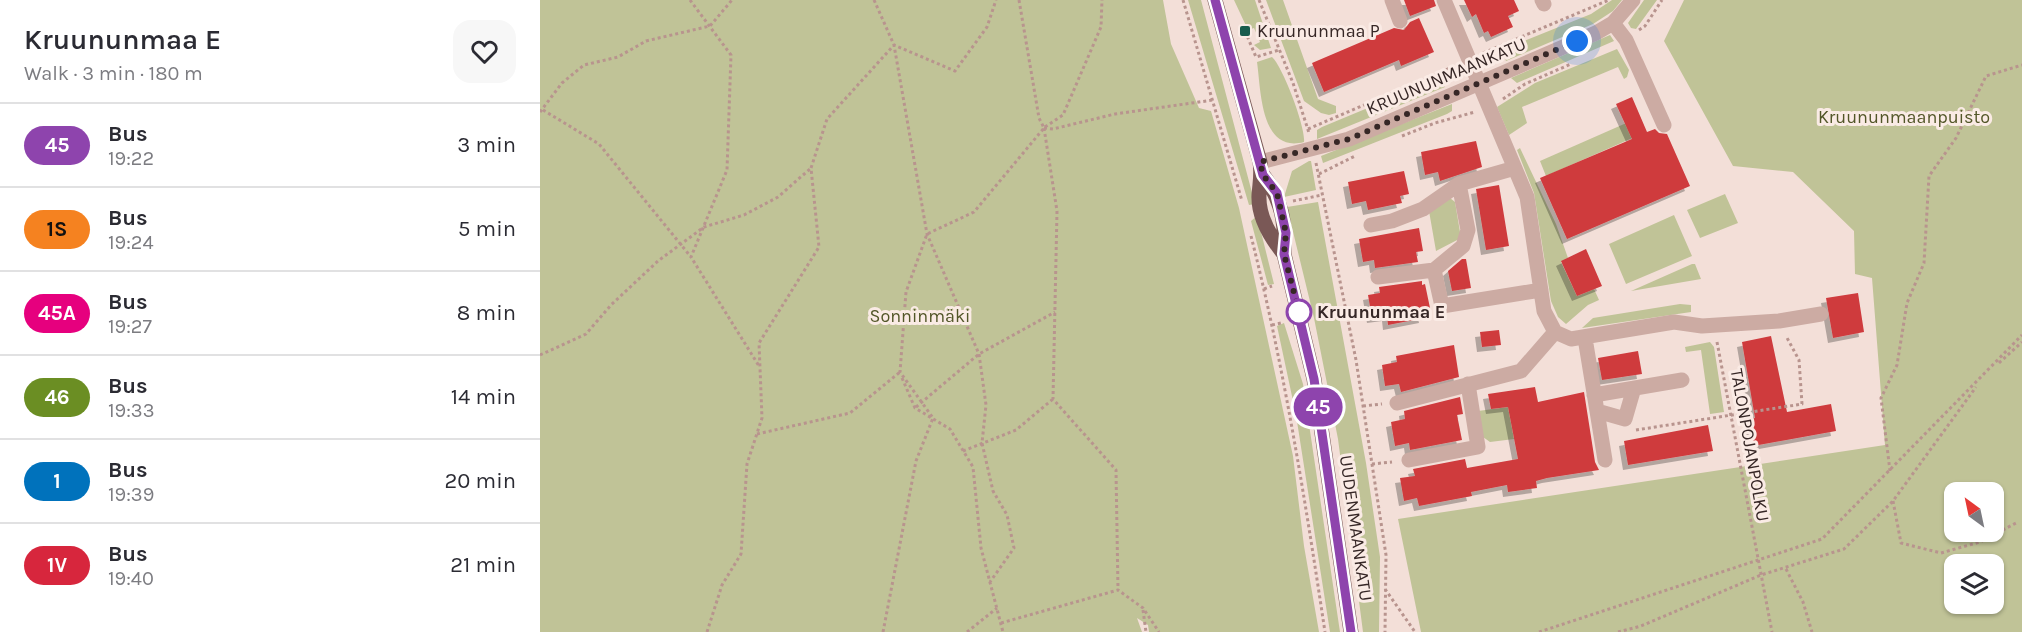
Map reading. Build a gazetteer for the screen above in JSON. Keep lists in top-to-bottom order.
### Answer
{
  "streets": {
    "main road": ["UUDENMAANKATU"],
    "street": ["KRUUNUNMAANKATU"],
    "path": ["TALONPOJANPOLKU"]
  },
  "crossings": [
    ["KRUUNUNMAANKATU", "UUDENMAANKATU"]
  ],
  "parks": ["Kruununmaanpuisto", "Sonninmäki"],
  "places": {
    "transit": ["Kruununmaa P"],
    "other": ["Kruununmaa E"]
  },
  "lines": ["bus line 45"],
  "north": "top left",
  "page": {
    "heading": ["Kruununmaa E", "Walk · 3 min · 180 m"],
    "on_map": "45",
    "list": [
      {
        "mark": "45",
        "name": "Bus",
        "note": "19:22",
        "value": "3 min"
      },
      {
        "mark": "1S",
        "name": "Bus",
        "note": "19:24",
        "value": "5 min"
      },
      {
        "mark": "45A",
        "name": "Bus",
        "note": "19:27",
        "value": "8 min"
      },
      {
        "mark": "46",
        "name": "Bus",
        "note": "19:33",
        "value": "14 min"
      },
      {
        "mark": "1",
        "name": "Bus",
        "note": "19:39",
        "value": "20 min"
      },
      {
        "mark": "1V",
        "name": "Bus",
        "note": "19:40",
        "value": "21 min"
      }
    ]
  }
}
